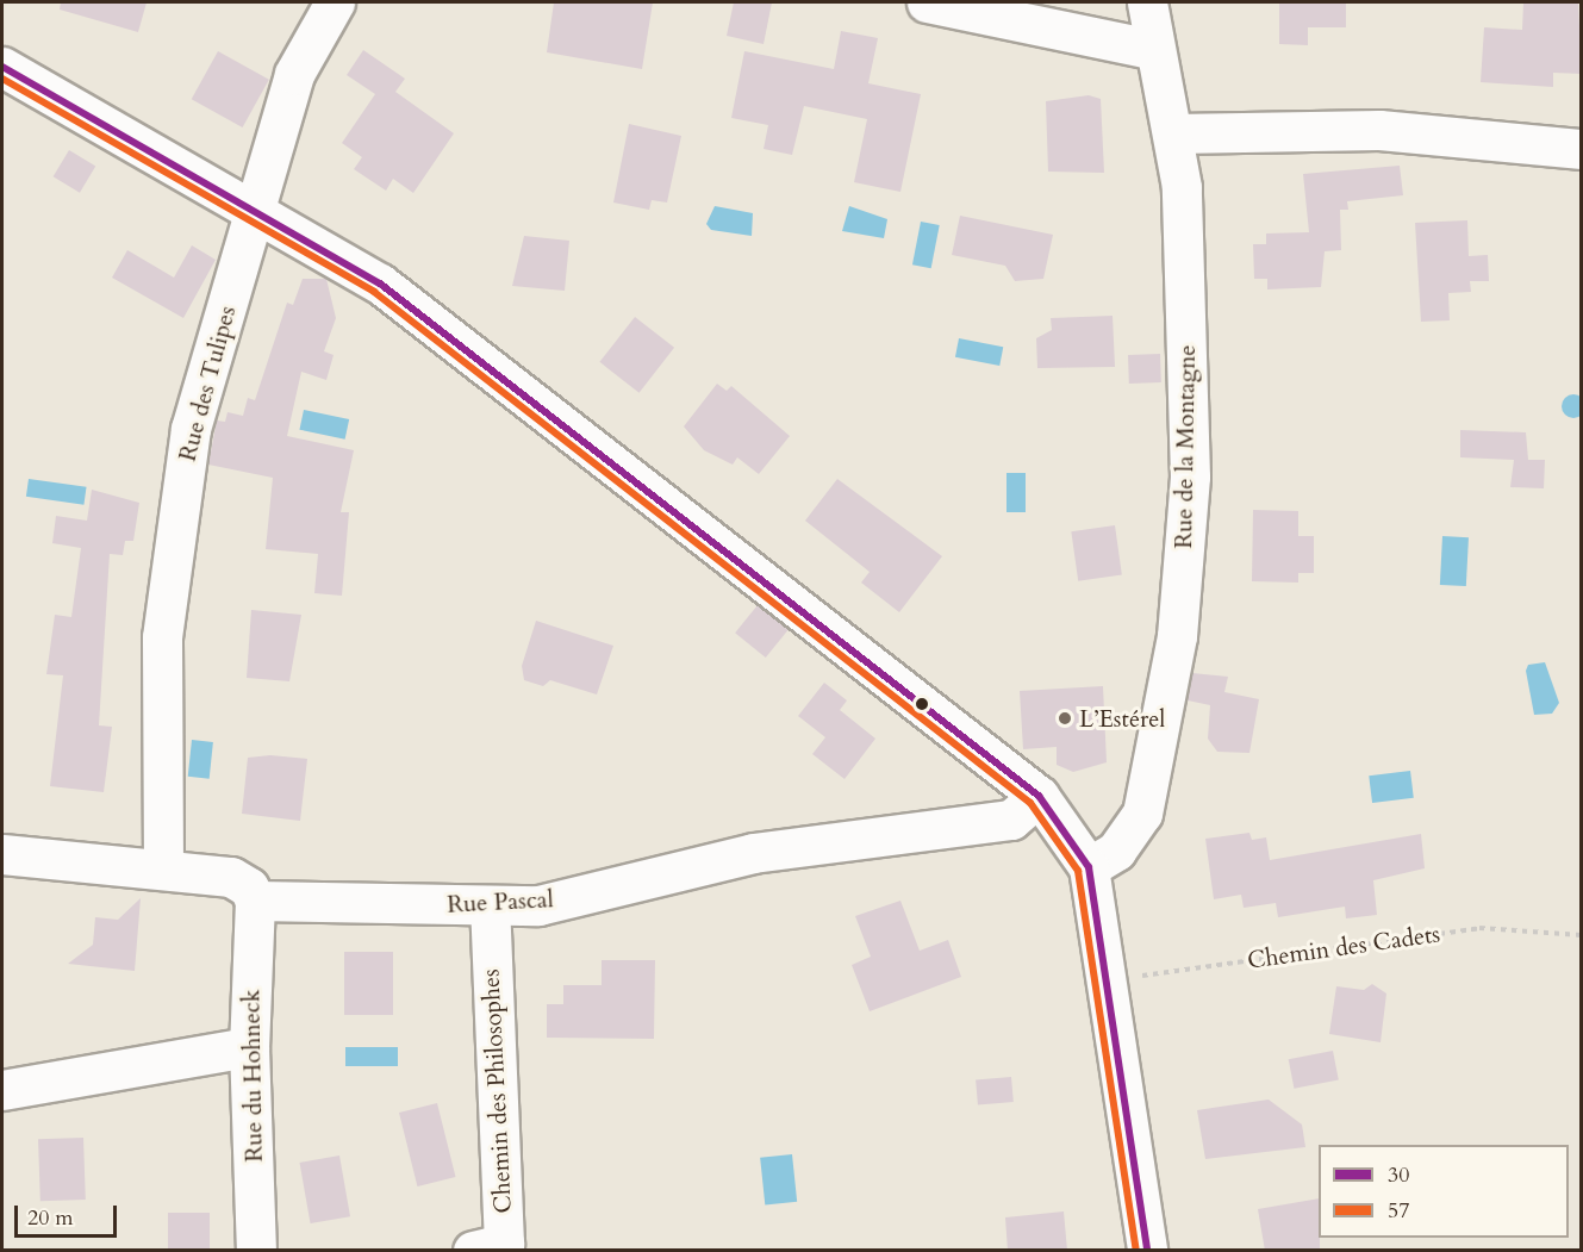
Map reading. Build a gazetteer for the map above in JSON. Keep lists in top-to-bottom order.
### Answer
{
  "streets": {
    "street": [
      "Rue des Tulipes",
      "Rue de la Montagne",
      "Rue Pascal",
      "Rue du Hohneck",
      "Chemin des Philosophes"
    ],
    "path": ["Chemin des Cadets"]
  },
  "crossings": [
    ["Rue Pascal", "Rue du Hohneck"],
    ["Rue Pascal", "Chemin des Philosophes"]
  ],
  "places": ["L’Estérel"],
  "lines": ["transit line 30", "transit line 57"],
  "legend": ["30", "57"],
  "scale_bar": "20 m"
}
